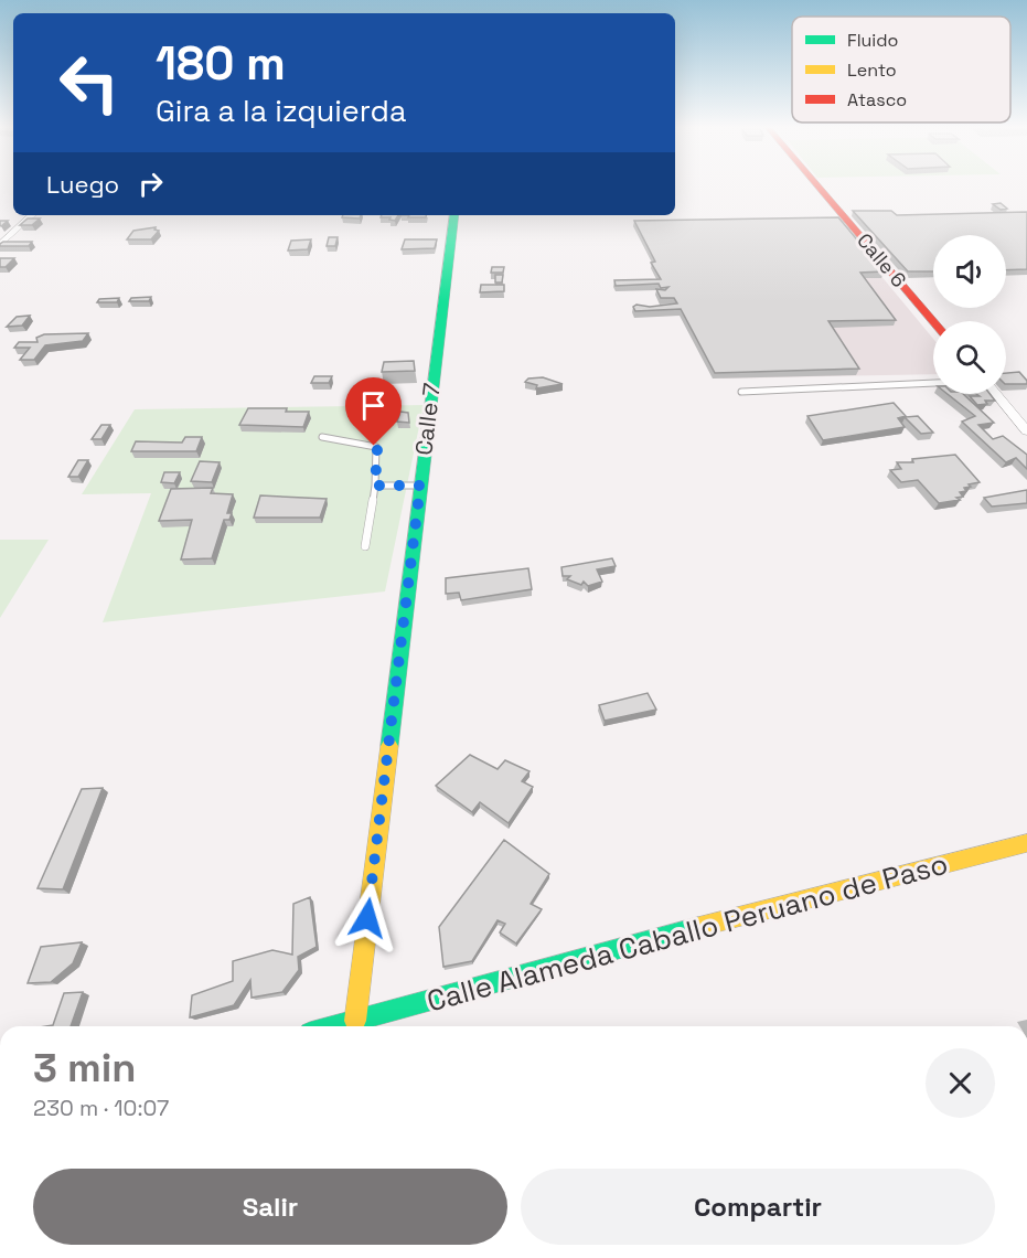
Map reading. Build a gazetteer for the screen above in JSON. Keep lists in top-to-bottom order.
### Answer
{
  "streets": {
    "street": ["Calle 6", "Calle 7", "Calle Alameda Caballo Peruano de Paso"]
  },
  "crossings": [
    ["Calle 7", "Calle Alameda Caballo Peruano de Paso"]
  ],
  "legend": ["Fluido", "Lento", "Atasco"],
  "page": {
    "turn": ["180 m", "Gira a la izquierda"],
    "then": "Luego",
    "heading": ["3 min", "230 m · 10:07"],
    "buttons": ["Salir", "Compartir"]
  }
}
